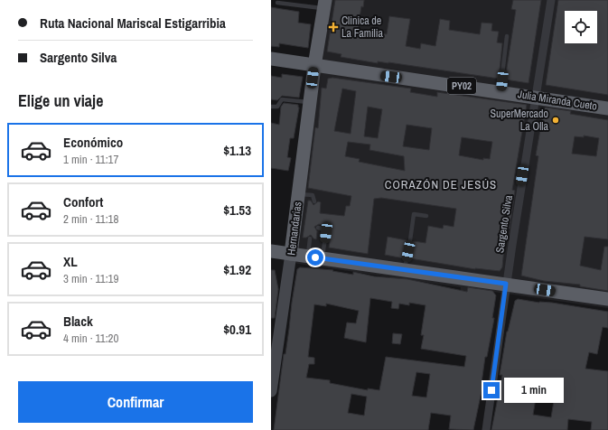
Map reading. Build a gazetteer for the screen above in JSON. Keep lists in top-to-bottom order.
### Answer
{
  "streets": {
    "highway": ["PY02", "Julia Miranda Cueto", "Hernandarias"],
    "street": ["Sargento Silva"]
  },
  "crossings": [
    ["Julia Miranda Cueto", "Sargento Silva"],
    ["Julia Miranda Cueto", "Hernandarias"]
  ],
  "districts": ["CORAZÓN DE JESÚS"],
  "places": {
    "health": ["Clinica de La Familia"],
    "other": ["SuperMercado La Olla"]
  },
  "page": {
    "banner": ["Ruta Nacional Mariscal Estigarribia", "Sargento Silva"],
    "heading": "Elige un viaje",
    "list": [
      {
        "name": "Económico",
        "note": "1 min · 11:17",
        "value": "$1.13"
      },
      {
        "name": "Confort",
        "note": "2 min · 11:18",
        "value": "$1.53"
      },
      {
        "name": "XL",
        "note": "3 min · 11:19",
        "value": "$1.92"
      },
      {
        "name": "Black",
        "note": "4 min · 11:20",
        "value": "$0.91"
      }
    ],
    "buttons": "Confirmar",
    "bubble": "1 min"
  }
}
